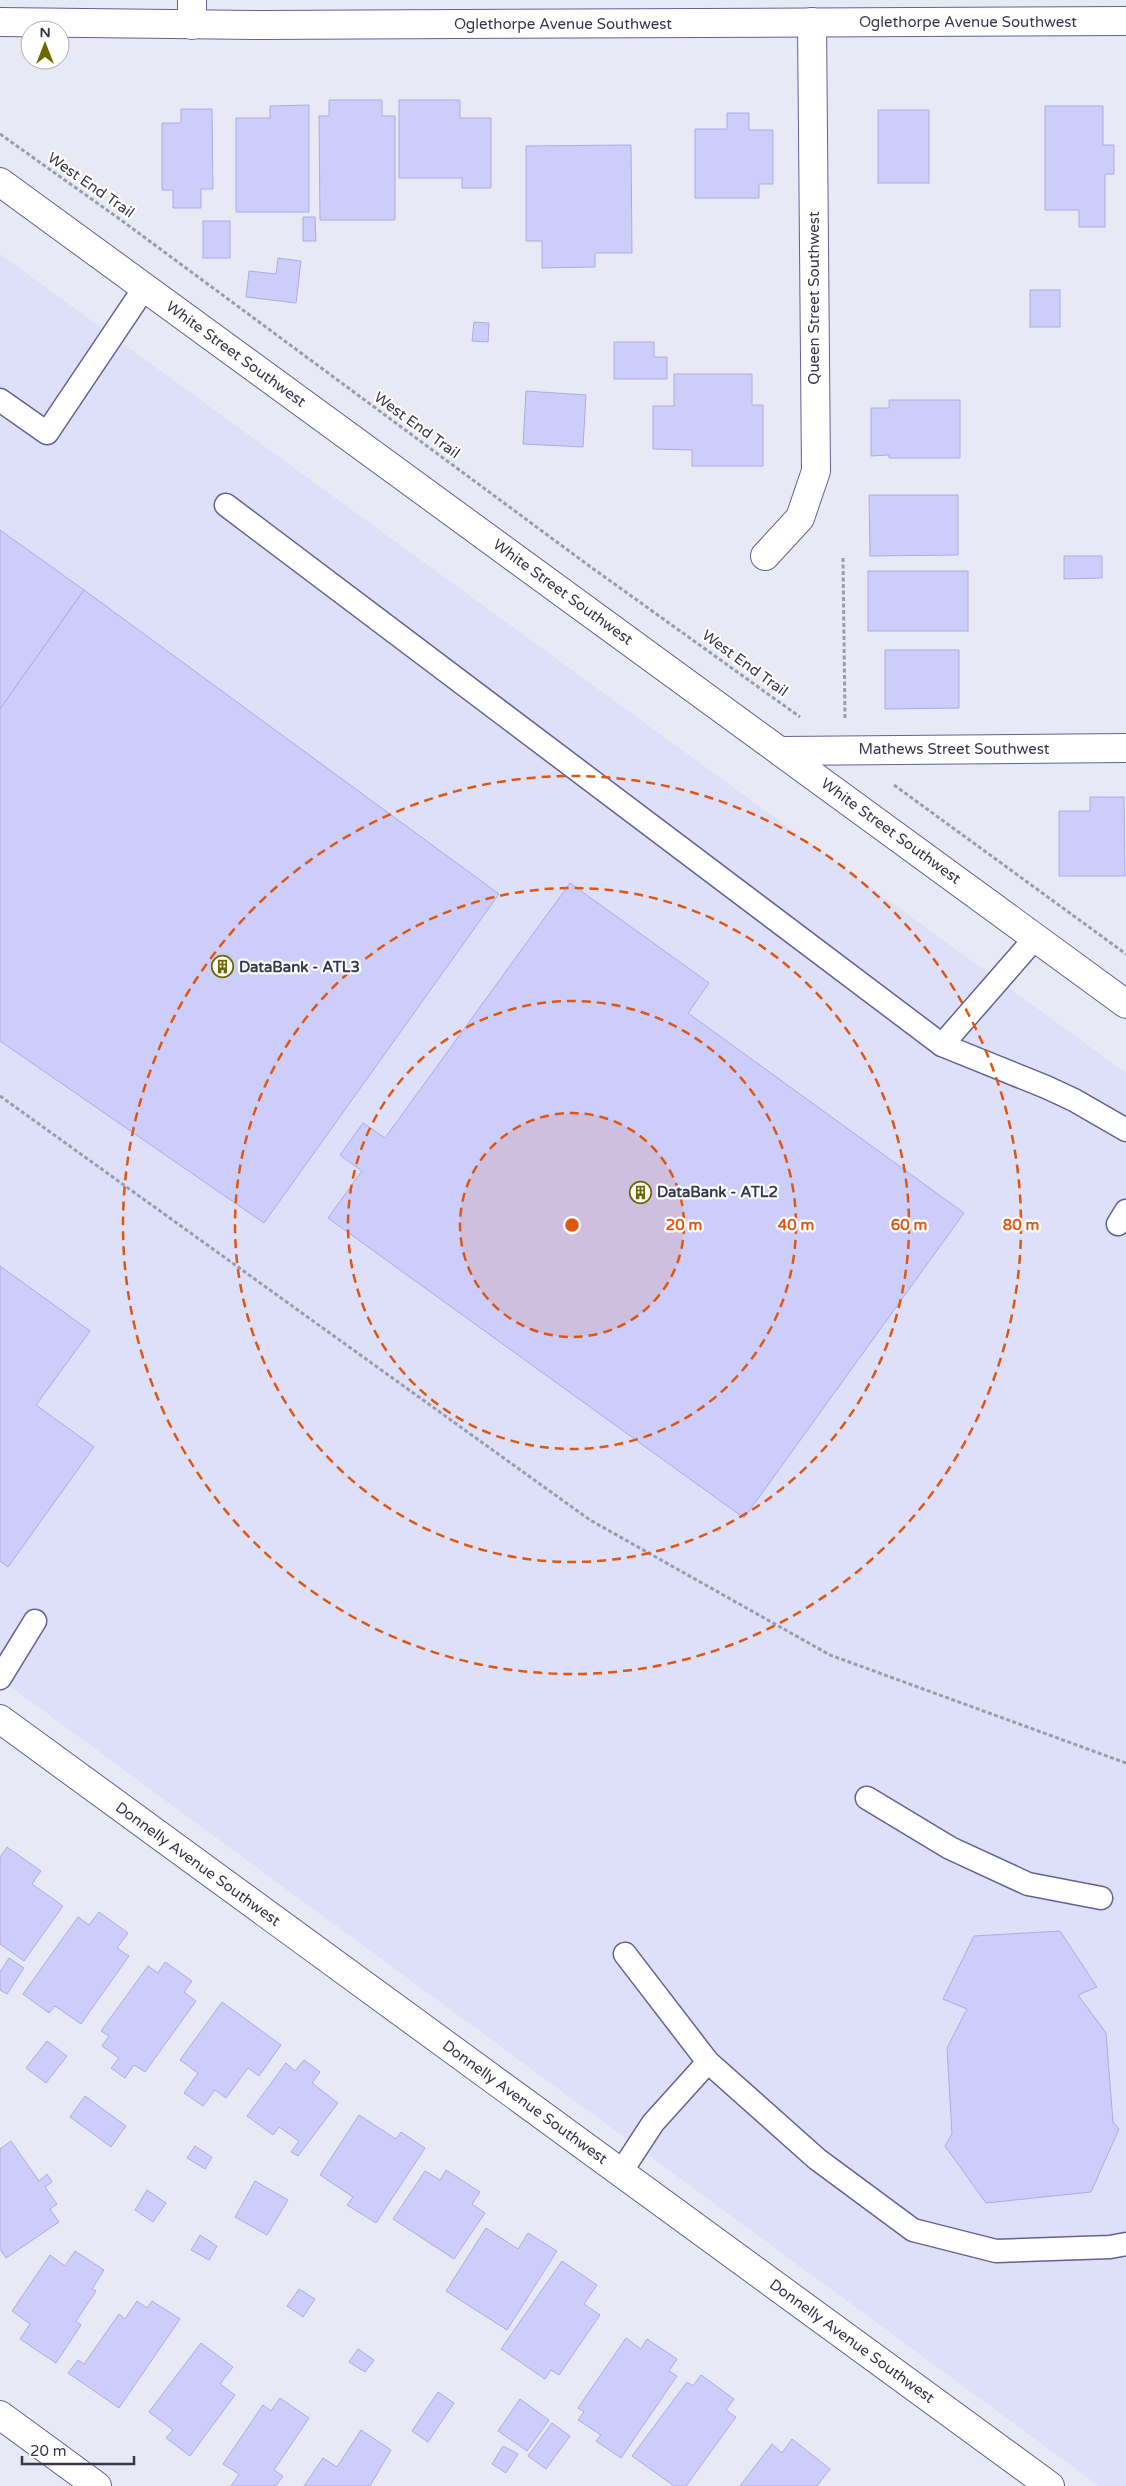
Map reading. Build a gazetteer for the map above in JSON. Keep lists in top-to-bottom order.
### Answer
{
  "streets": {
    "street": [
      "Oglethorpe Avenue Southwest",
      "Queen Street Southwest",
      "White Street Southwest",
      "Mathews Street Southwest",
      "Donnelly Avenue Southwest"
    ],
    "path": ["West End Trail"]
  },
  "crossings": [
    ["Oglethorpe Avenue Southwest", "Queen Street Southwest"],
    ["White Street Southwest", "Mathews Street Southwest"]
  ],
  "places": {
    "building": ["DataBank - ATL3", "DataBank - ATL2"]
  },
  "scale_bar": "20 m",
  "north": "top",
  "rings": [
    "20 m",
    "40 m",
    "60 m",
    "80 m"
  ]
}
